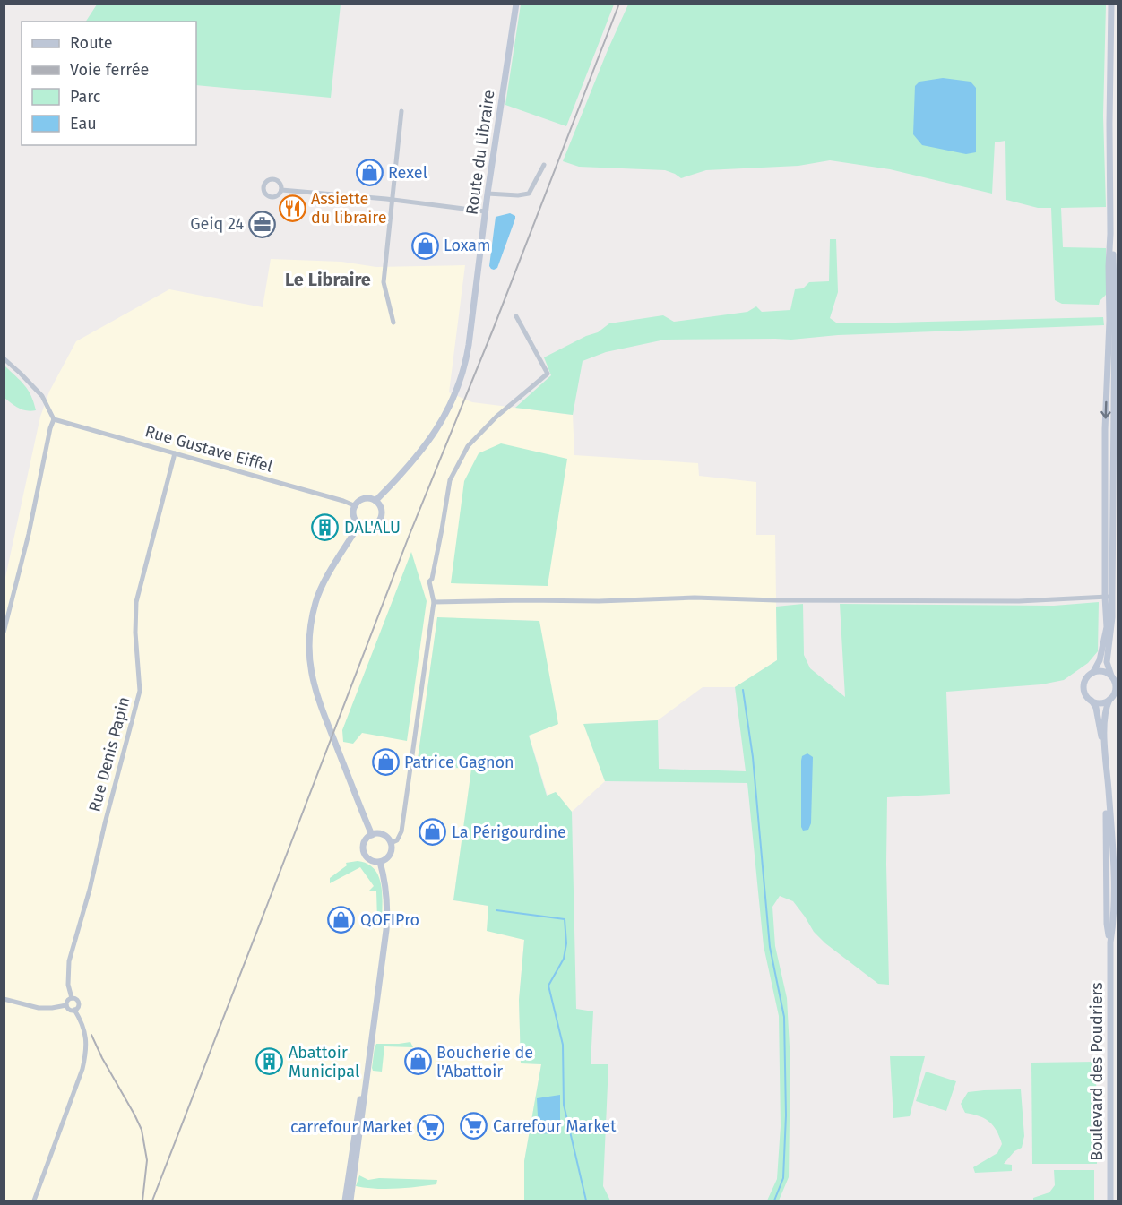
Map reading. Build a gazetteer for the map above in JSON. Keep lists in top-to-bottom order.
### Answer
{
  "streets": {
    "main road": ["Route du Libraire", "Boulevard des Poudriers"],
    "street": ["Rue Gustave Eiffel", "Rue Denis Papin"]
  },
  "crossings": [
    ["Route du Libraire", "Rue Gustave Eiffel"],
    ["Rue Gustave Eiffel", "Rue Denis Papin"]
  ],
  "districts": ["Le Libraire"],
  "places": {
    "shop": [
      "Rexel",
      "Loxam",
      "Patrice Gagnon",
      "La Périgourdine",
      "QOFIPro",
      "Boucherie de l'Abattoir"
    ],
    "restaurant": ["Assiette du libraire"],
    "office": ["Geiq 24"],
    "building": ["DAL'ALU", "Abattoir Municipal"],
    "supermarket": ["Carrefour Market", "carrefour Market"]
  },
  "legend": [
    "Route",
    "Voie ferrée",
    "Parc",
    "Eau"
  ]
}
